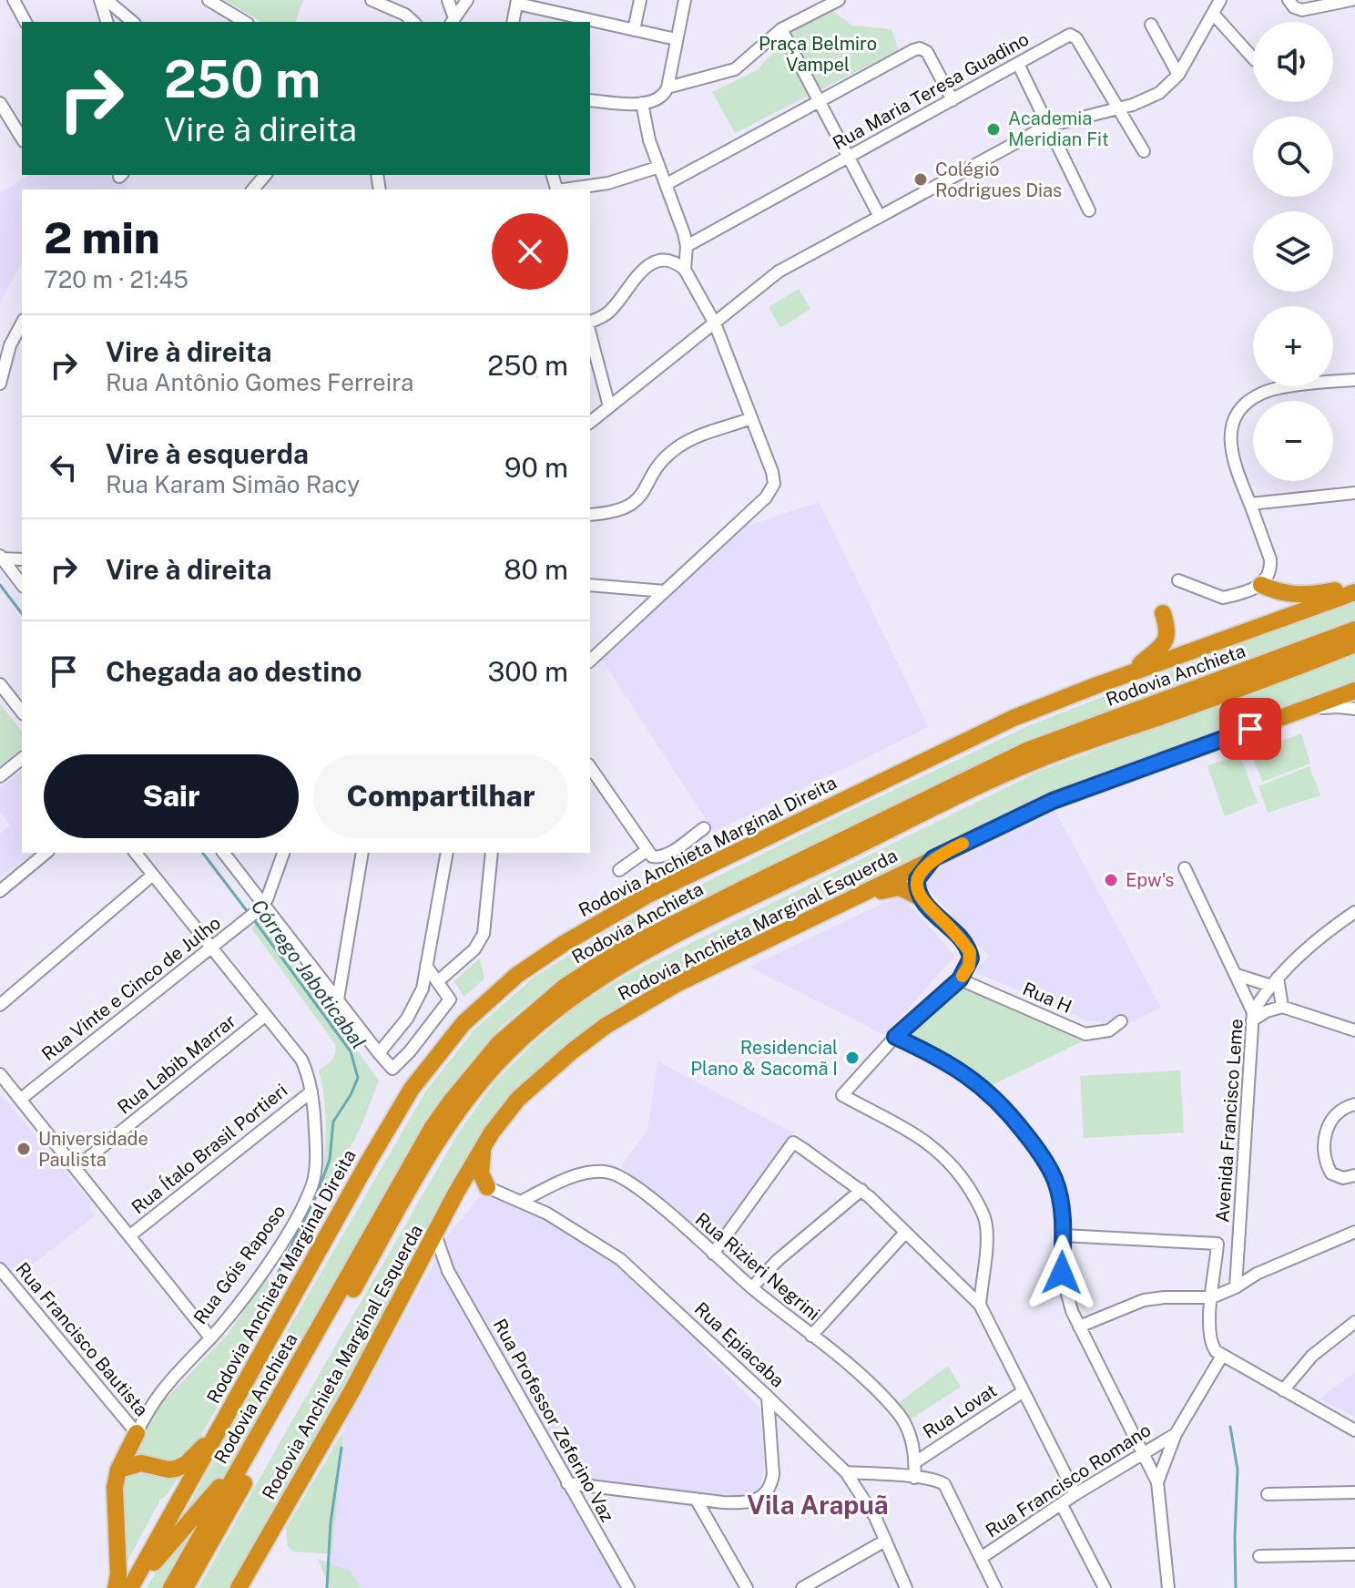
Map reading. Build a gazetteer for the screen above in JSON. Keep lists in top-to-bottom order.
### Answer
{
  "streets": {
    "highway": ["Rodovia Anchieta", "Rodovia Anchieta Marginal Direita", "Rodovia Anchieta Marginal Esquerda"],
    "street": [
      "Rua Maria Teresa Guadino",
      "Rua Vinte e Cinco de Julho",
      "Rua H",
      "Rua Labib Marrar",
      "Avenida Francisco Leme",
      "Rua Ítalo Brasil Portieri",
      "Rua Góis Raposo",
      "Rua Rizieri Negrini",
      "Rua Francisco Bautista",
      "Rua Epiacaba",
      "Rua Lovat",
      "Rua Professor Zeferino Vaz",
      "Rua Francisco Romano"
    ]
  },
  "crossings": [
    ["Rodovia Anchieta Marginal Esquerda", "Rua Professor Zeferino Vaz"],
    ["Rua Ítalo Brasil Portieri", "Rua Góis Raposo"],
    ["Rua Góis Raposo", "Rua Francisco Bautista"],
    ["Rua Rizieri Negrini", "Rua Epiacaba"],
    ["Rua Rizieri Negrini", "Rua Lovat"]
  ],
  "districts": ["Vila Arapuã"],
  "water": ["Córrego Jaboticabal"],
  "parks": ["Praça Belmiro Vampel"],
  "places": [
    "Academia Meridian Fit",
    "Colégio Rodrigues Dias",
    "Epw's",
    "Residencial Plano & Sacomã I",
    "Universidade Paulista"
  ],
  "page": {
    "map_buttons": ["+", "−"],
    "turn": ["250 m", "Vire à direita"],
    "heading": ["2 min", "720 m · 21:45"],
    "list": [
      {
        "name": "Vire à direita",
        "note": "Rua Antônio Gomes Ferreira",
        "value": "250 m"
      },
      {
        "name": "Vire à esquerda",
        "note": "Rua Karam Simão Racy",
        "value": "90 m"
      },
      {
        "name": "Vire à direita",
        "value": "80 m"
      },
      {
        "name": "Chegada ao destino",
        "value": "300 m"
      }
    ],
    "buttons": ["Sair", "Compartilhar"]
  }
}
